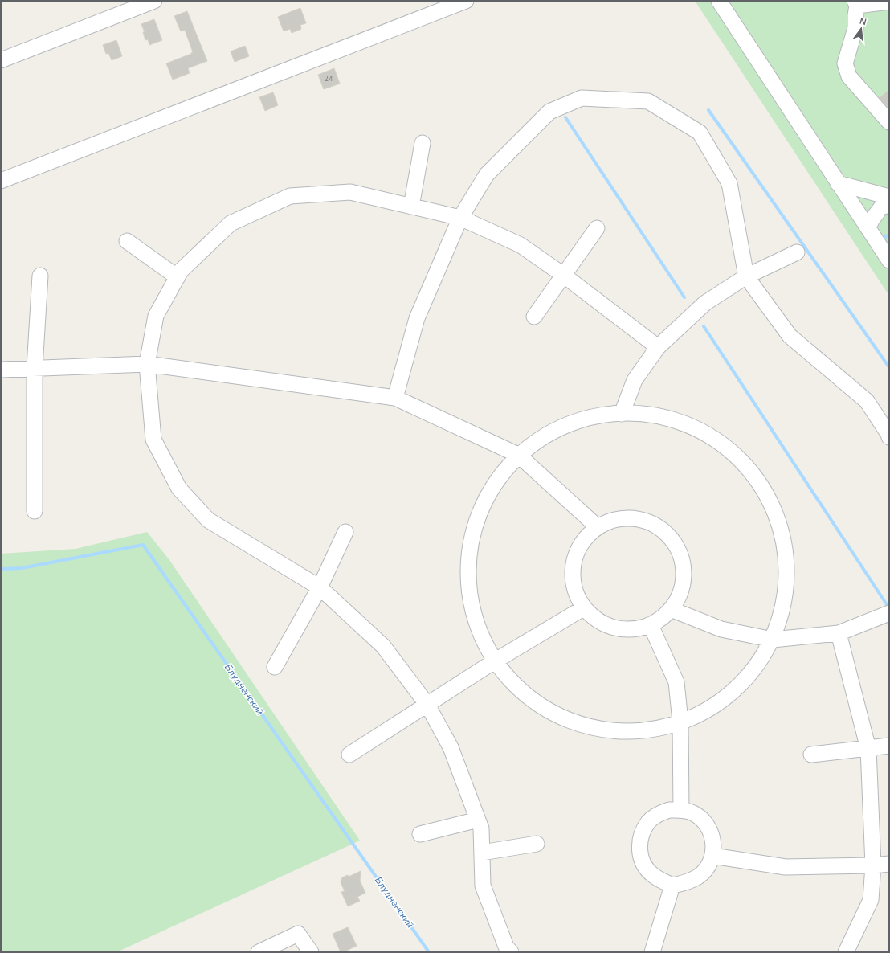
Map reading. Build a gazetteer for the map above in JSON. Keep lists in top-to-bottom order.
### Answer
{
  "water": ["Блудненский"],
  "house_numbers": ["24"],
  "north": "top"
}
